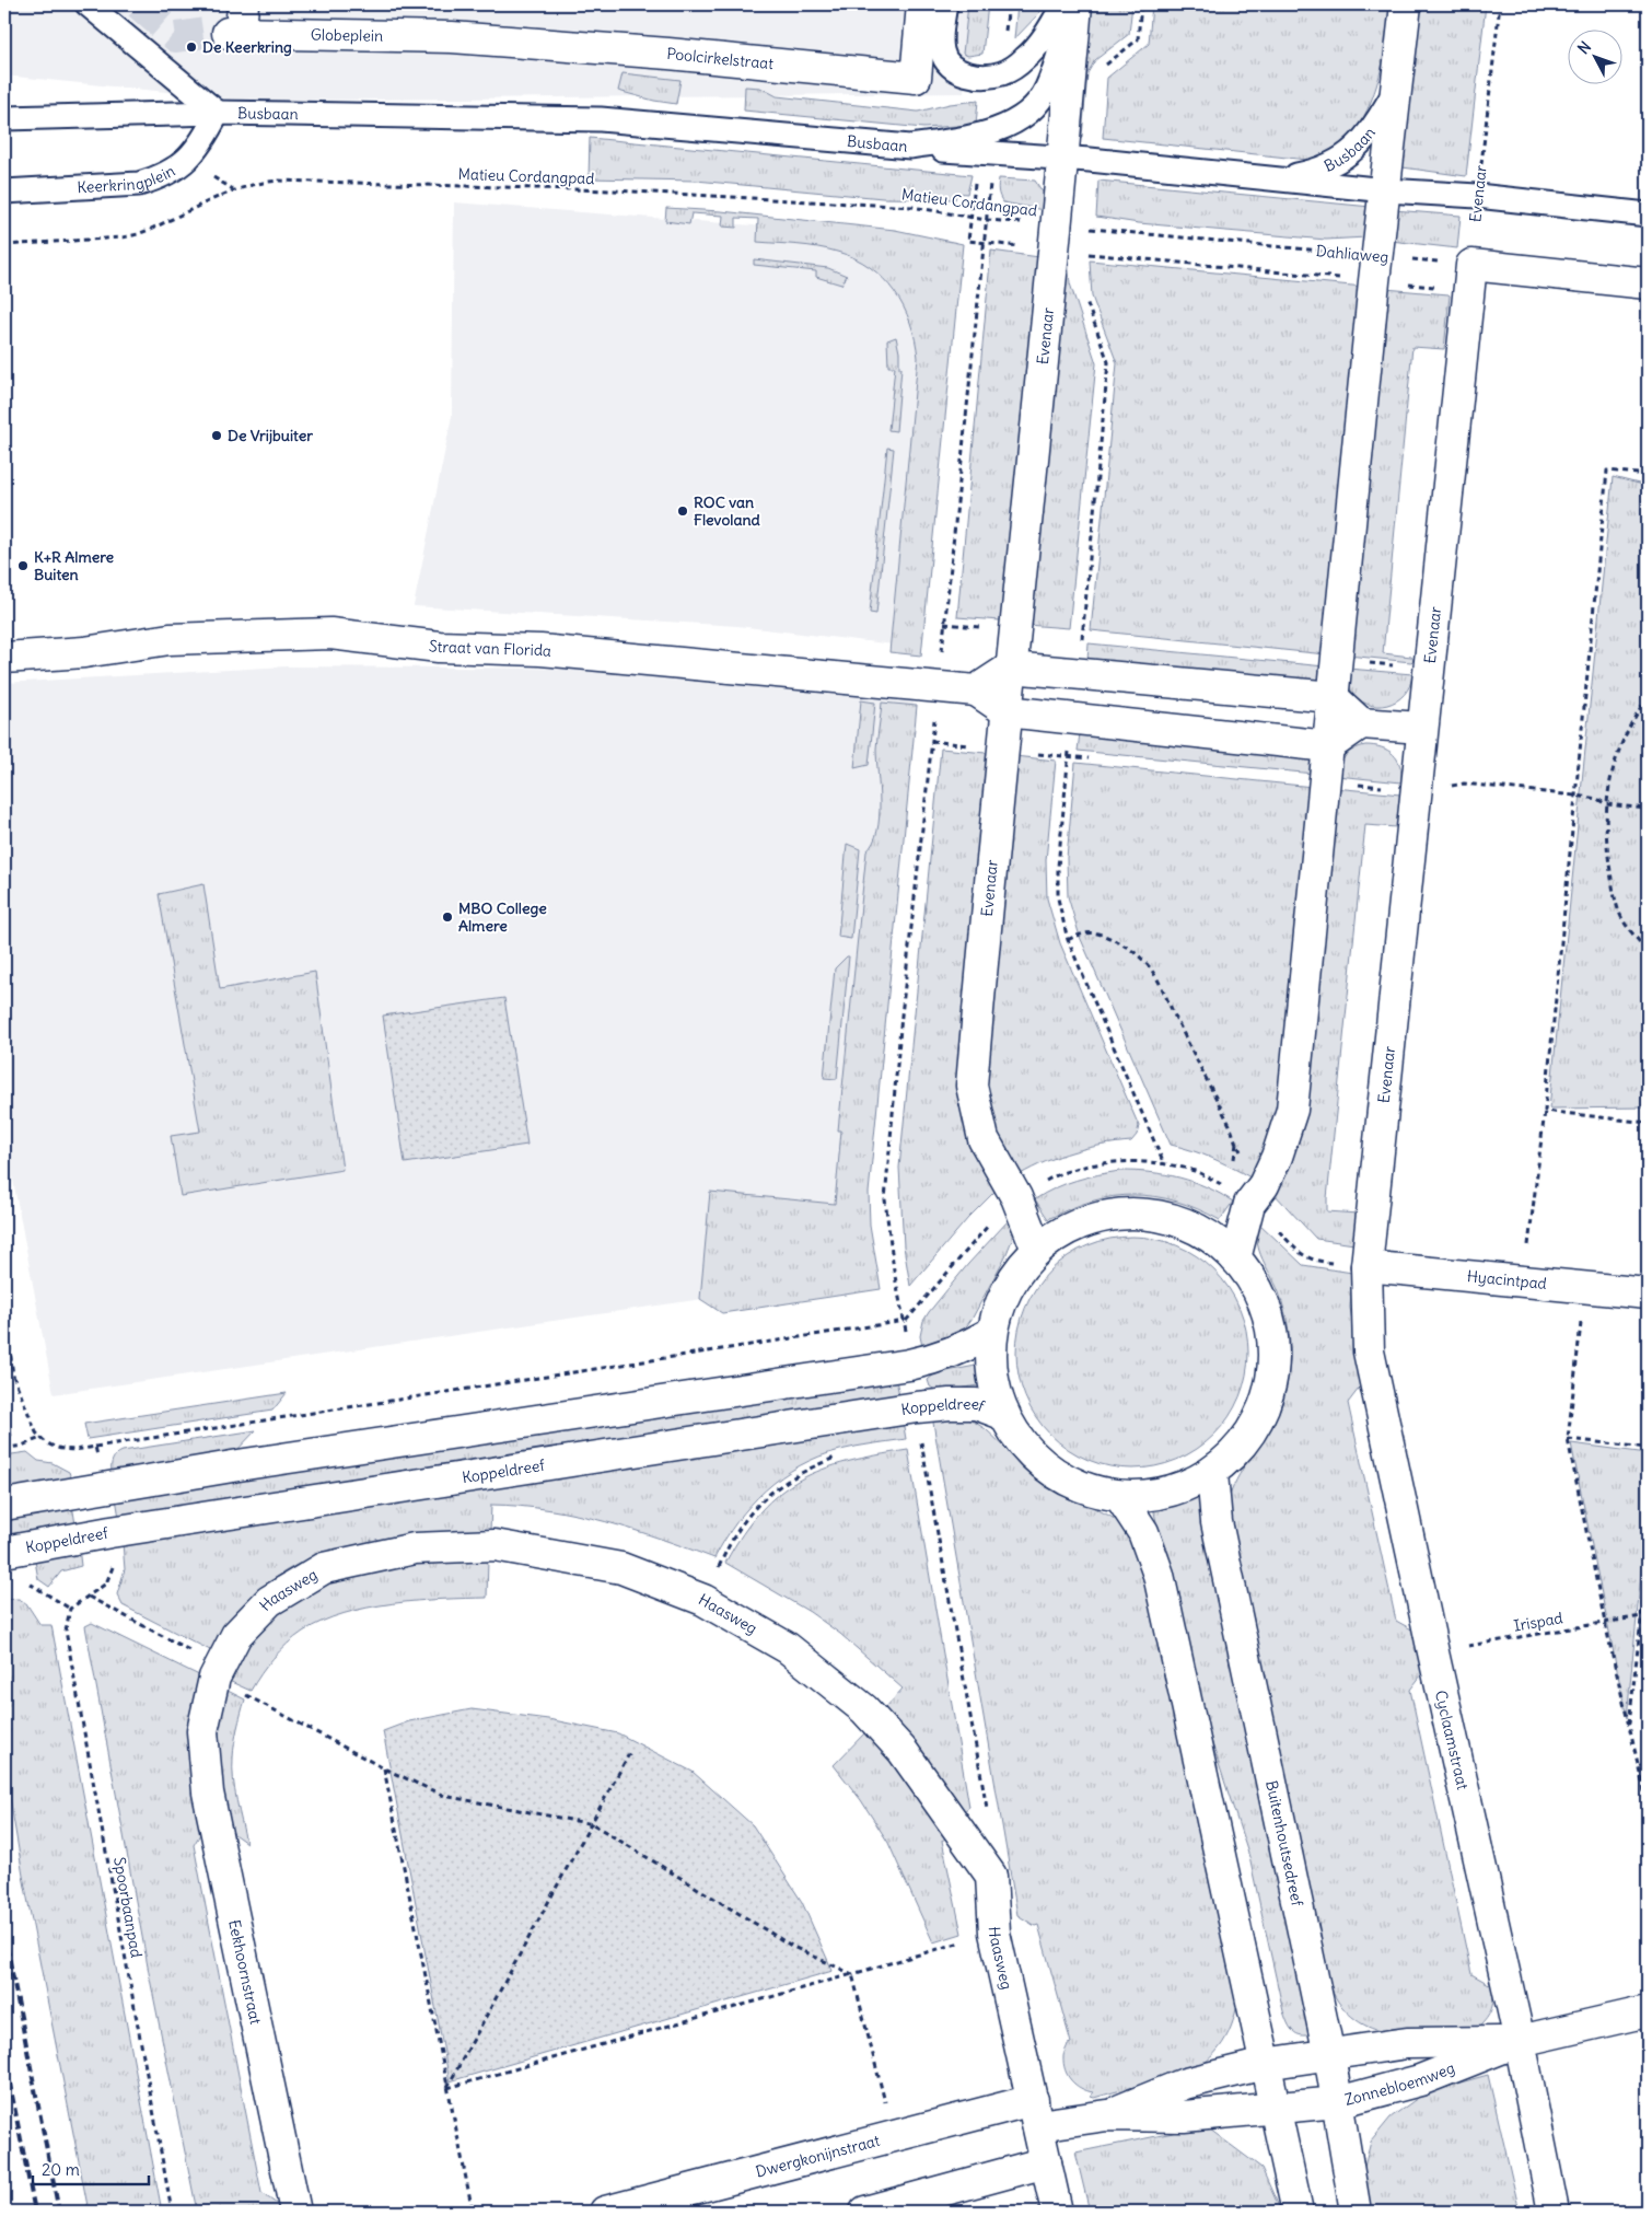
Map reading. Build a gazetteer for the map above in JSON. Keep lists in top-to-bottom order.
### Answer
{
  "streets": {
    "street": [
      "Globeplein",
      "Poolcirkelstraat",
      "Evenaar",
      "Straat van Florida",
      "Hyacintpad",
      "Koppeldreef",
      "Haasweg",
      "Cyclaamstraat",
      "Buitenhoutsedreef",
      "Eekhoornstraat",
      "Zonnebloemweg",
      "Dwergkonijnstraat"
    ],
    "lane": ["Busbaan", "Keerkringplein"],
    "path": [
      "Matieu Cordangpad",
      "Dahliaweg",
      "Irispad",
      "Spoorbaanpad"
    ]
  },
  "crossings": [
    ["Globeplein", "Poolcirkelstraat"],
    ["Busbaan", "Keerkringplein"],
    ["Busbaan", "Evenaar"],
    ["Matieu Cordangpad", "Evenaar"],
    ["Matieu Cordangpad", "Dahliaweg"],
    ["Evenaar", "Dahliaweg"],
    ["Evenaar", "Straat van Florida"],
    ["Evenaar", "Hyacintpad"],
    ["Evenaar", "Cyclaamstraat"],
    ["Hyacintpad", "Cyclaamstraat"],
    ["Haasweg", "Eekhoornstraat"],
    ["Haasweg", "Dwergkonijnstraat"],
    ["Irispad", "Cyclaamstraat"],
    ["Cyclaamstraat", "Zonnebloemweg"],
    ["Buitenhoutsedreef", "Zonnebloemweg"]
  ],
  "places": [
    "De Keerkring",
    "De Vrijbuiter",
    "ROC van Flevoland",
    "K+R Almere Buiten",
    "MBO College Almere"
  ],
  "scale_bar": "20 m",
  "north": "top left"
}
